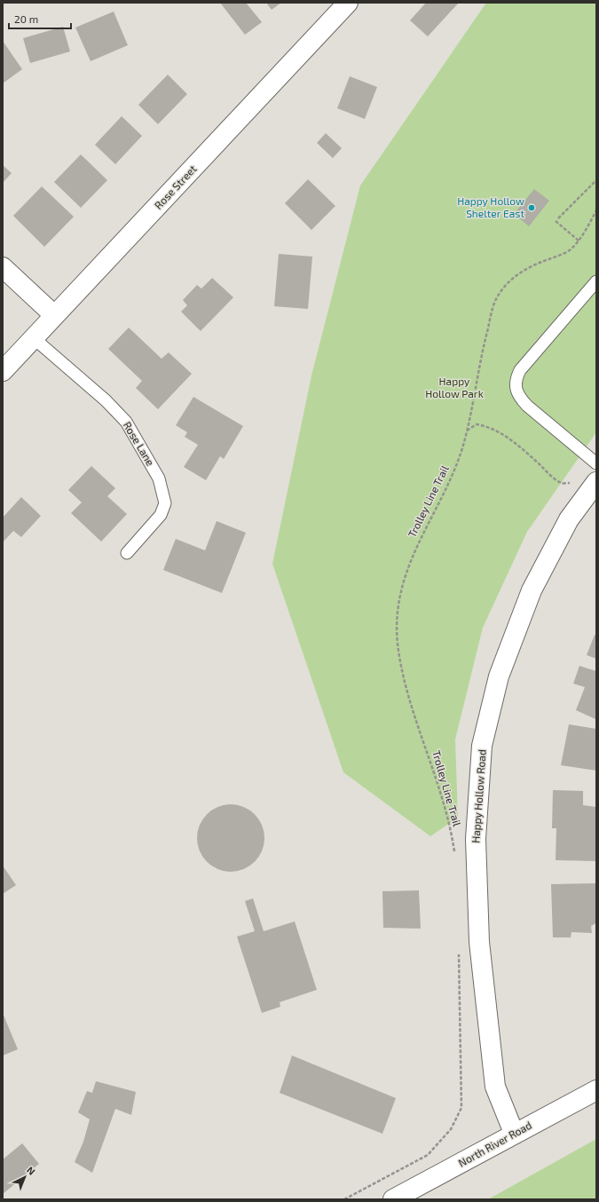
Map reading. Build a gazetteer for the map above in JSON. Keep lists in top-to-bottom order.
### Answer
{
  "streets": {
    "main road": ["Rose Street", "Happy Hollow Road", "North River Road"],
    "lane": ["Rose Lane"],
    "path": ["Trolley Line Trail"]
  },
  "crossings": [
    ["Rose Street", "Rose Lane"],
    ["Happy Hollow Road", "North River Road"]
  ],
  "parks": ["Happy Hollow Park"],
  "places": ["Happy Hollow Shelter East"],
  "scale_bar": "20 m",
  "north": "top right"
}
